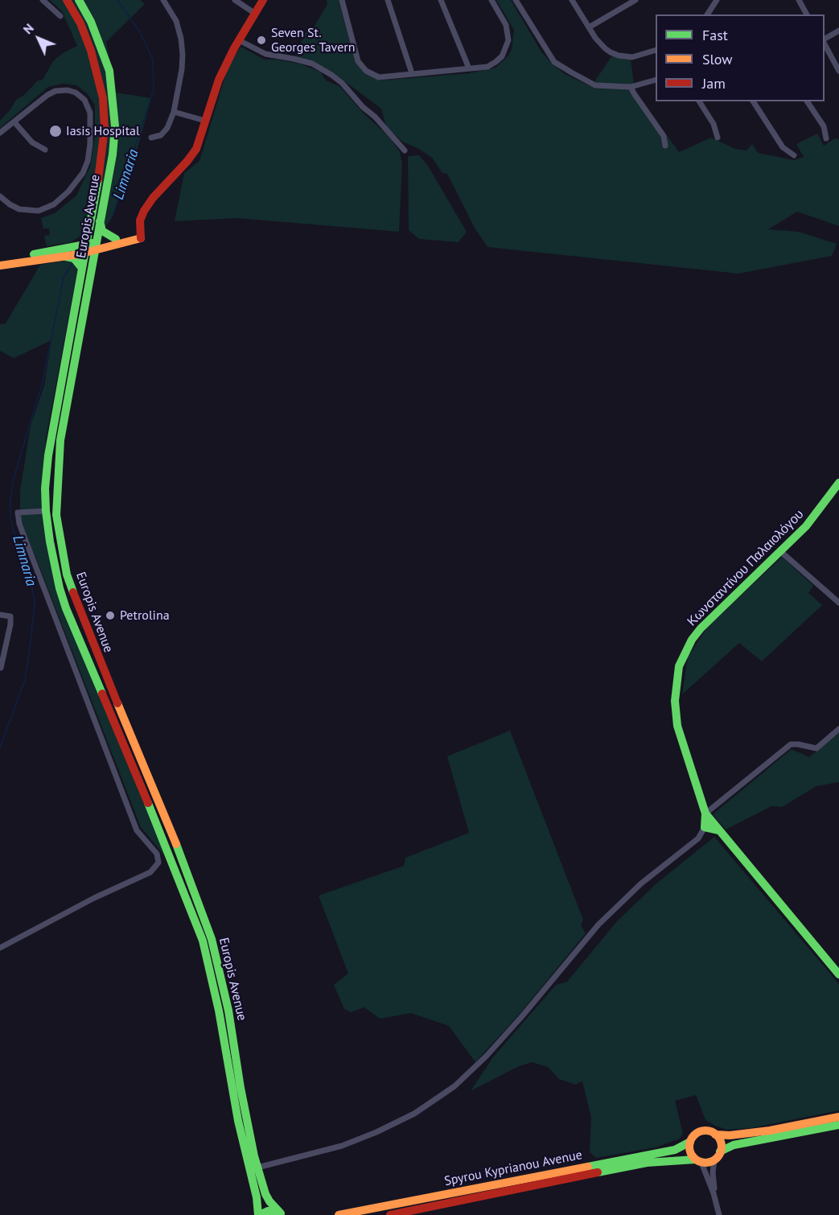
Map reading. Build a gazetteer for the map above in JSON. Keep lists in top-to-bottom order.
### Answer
{
  "streets": {
    "main road": ["Europis Avenue", "Κωνσταντίνου Παλαιολόγου", "Spyrou Kyprianou Avenue"]
  },
  "water": ["Limnaria"],
  "places": ["Seven St. Georges Tavern", "Iasis Hospital", "Petrolina"],
  "legend": ["Fast", "Slow", "Jam"],
  "north": "top left"
}
